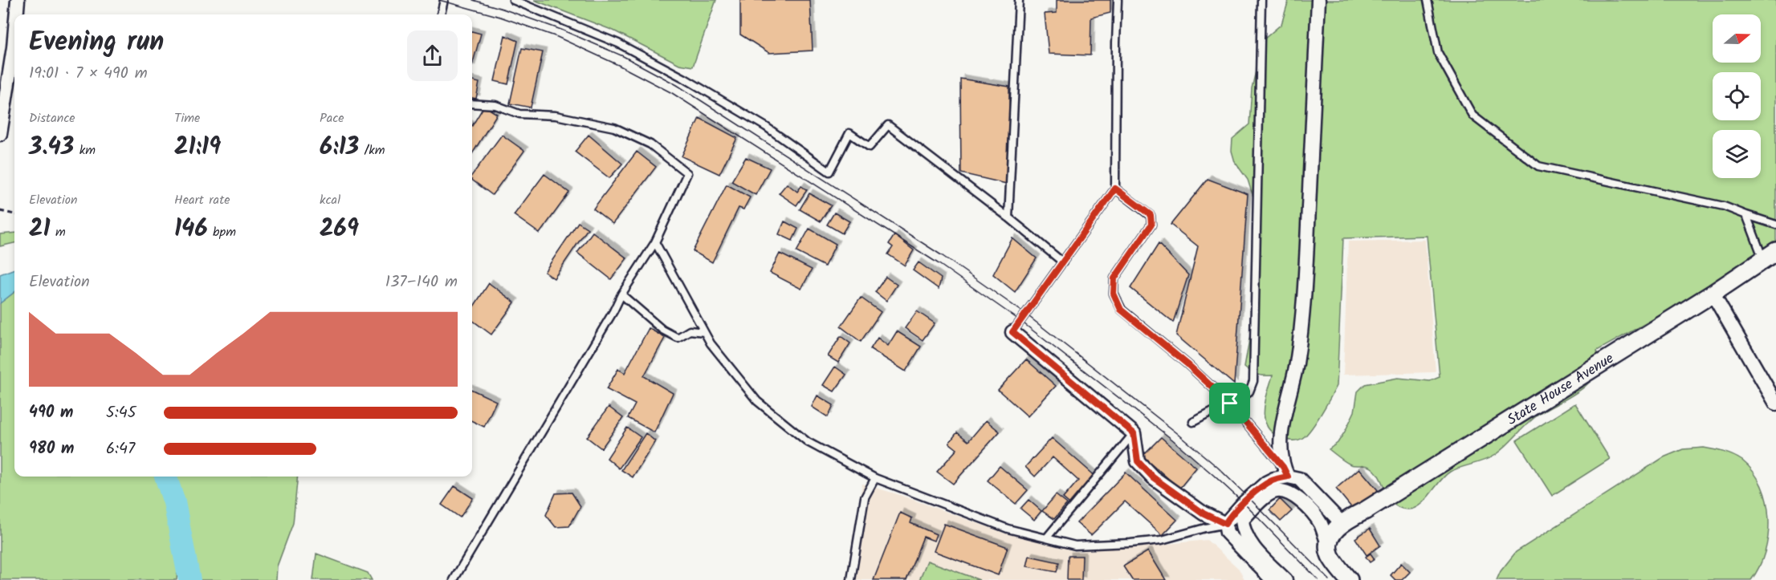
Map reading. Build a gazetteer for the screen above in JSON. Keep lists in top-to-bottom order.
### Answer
{
  "streets": {
    "street": ["State House Avenue"]
  },
  "north": "right",
  "page": {
    "heading": ["Evening run", "19:01 · 7 × 490 m"],
    "stats": [
      ["Distance", "3.43 km"],
      ["Time", "21:19"],
      ["Pace", "6:13 /km"],
      ["Elevation", "21 m"],
      ["Heart rate", "146 bpm"],
      ["kcal", "269"]
    ],
    "chart": ["Elevation", "137–140 m"],
    "list": [
      {
        "name": "490 m",
        "note": "5:45"
      },
      {
        "name": "980 m",
        "note": "6:47"
      }
    ]
  }
}
